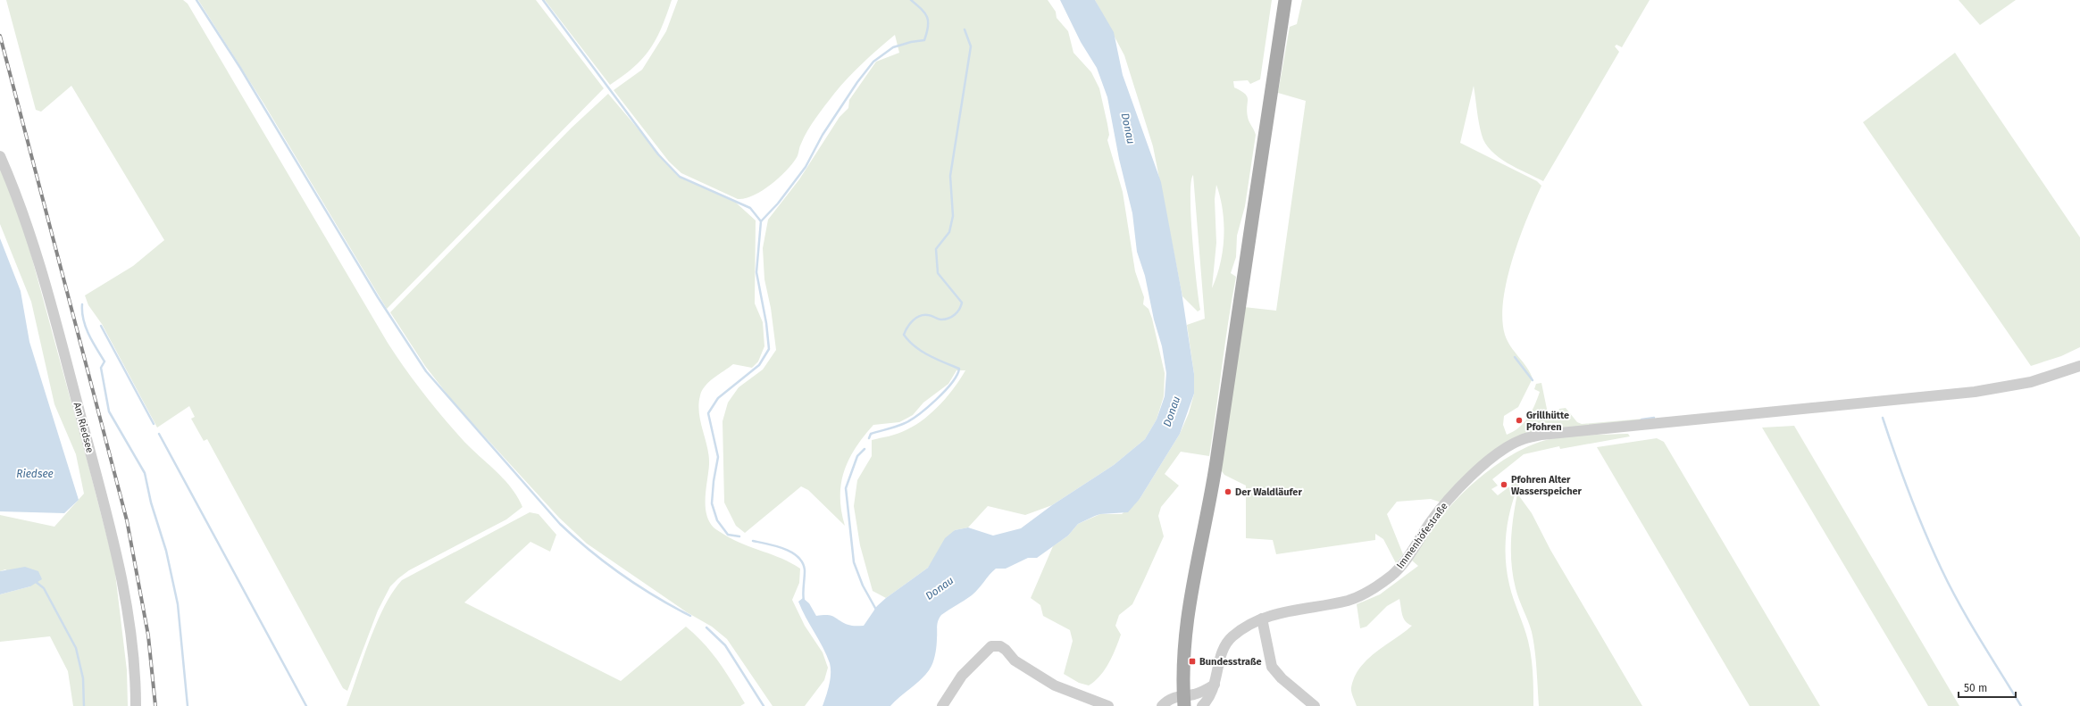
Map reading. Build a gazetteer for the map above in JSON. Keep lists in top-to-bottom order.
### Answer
{
  "streets": {
    "street": ["Am Riedsee", "Immenhöfestraße"]
  },
  "water": ["Donau", "Riedsee"],
  "places": {
    "other": ["Grillhütte Pfohren", "Pfohren Alter Wasserspeicher", "Der Waldläufer"],
    "transit": ["Bundesstraße"]
  },
  "scale_bar": "50 m"
}
